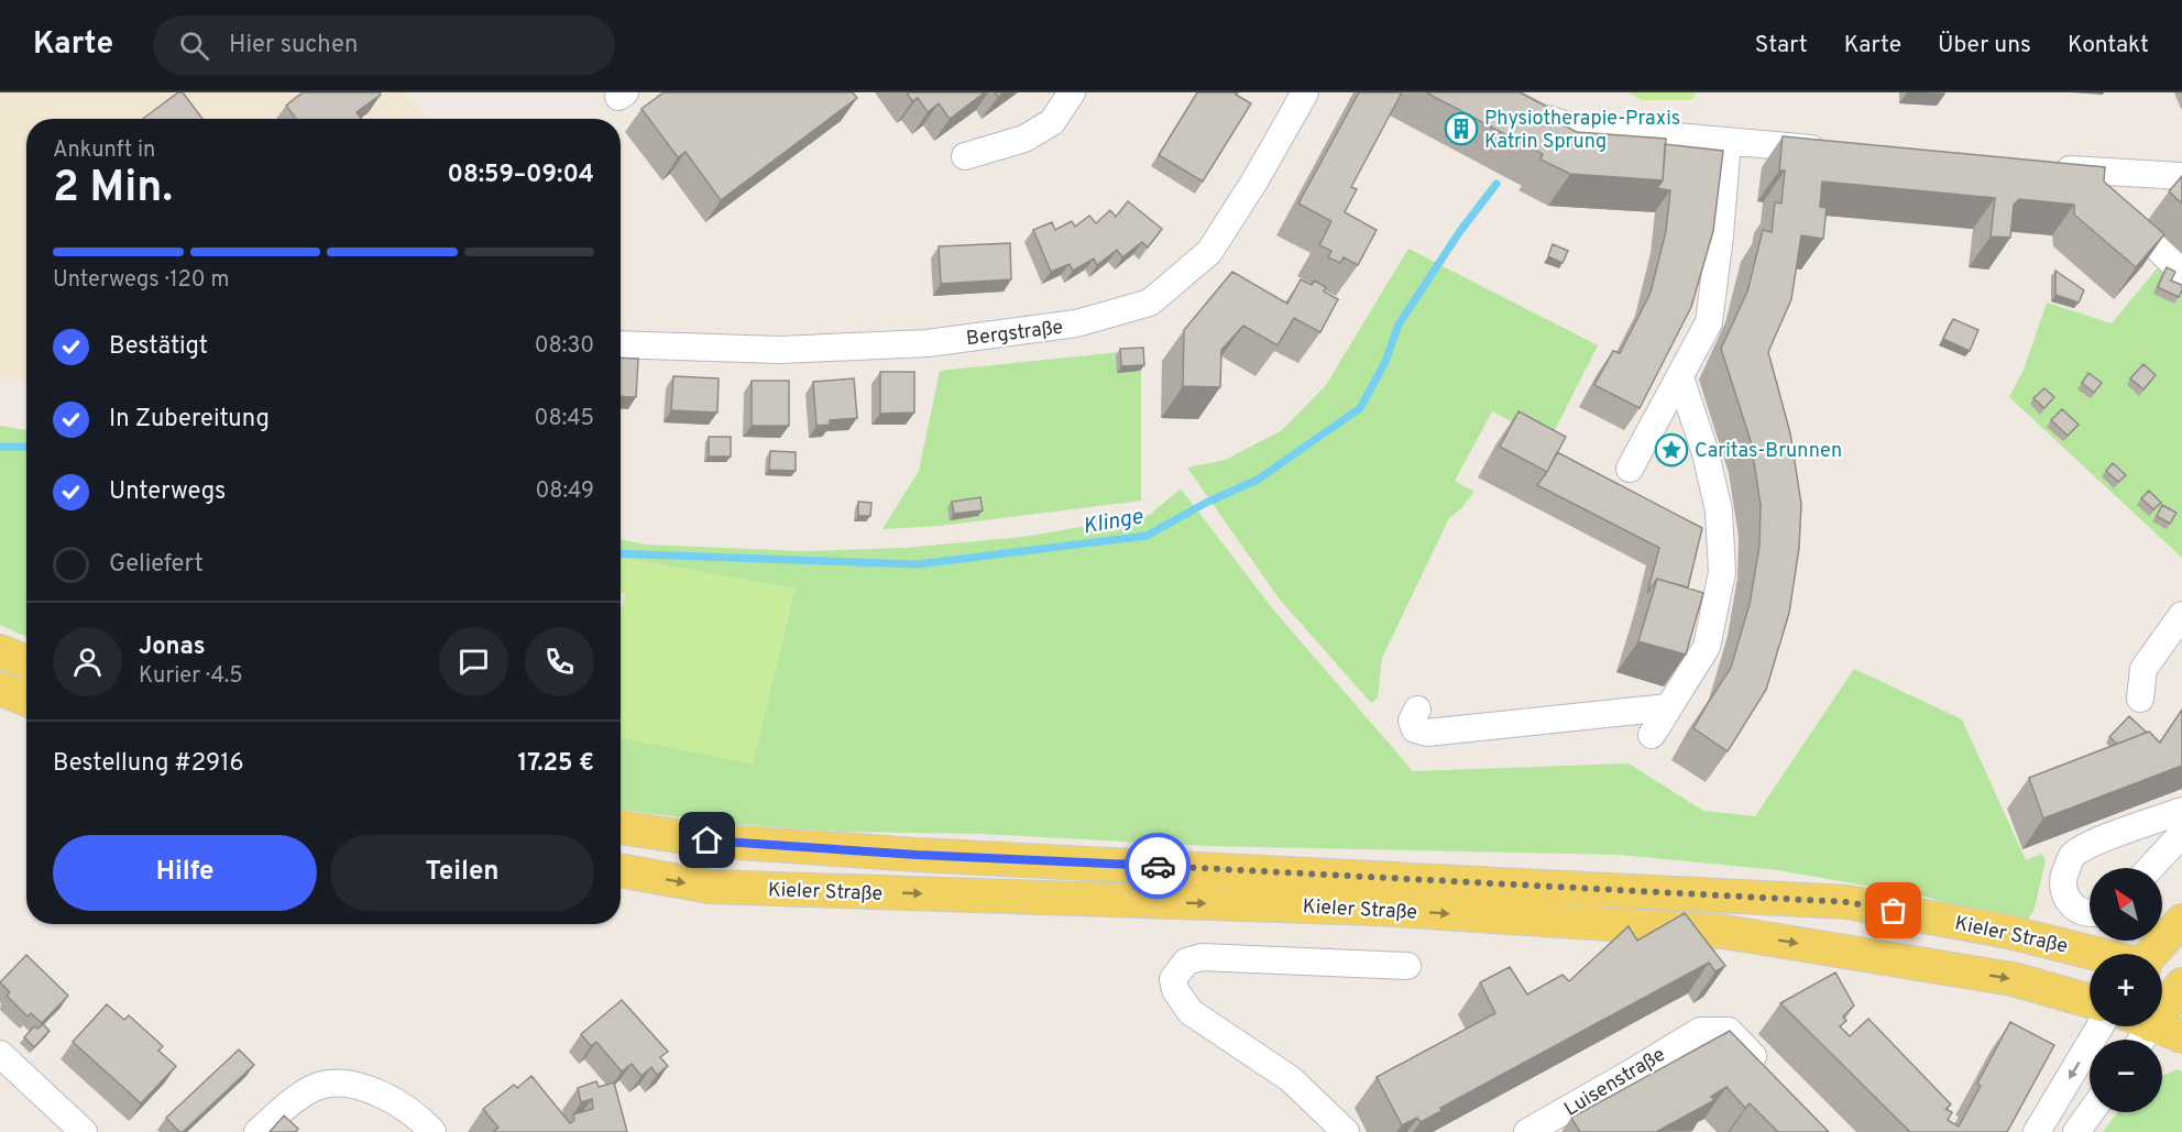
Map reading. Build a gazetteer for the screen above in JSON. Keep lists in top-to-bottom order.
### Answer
{
  "streets": {
    "main road": ["Kieler Straße"],
    "street": ["Bergstraße", "Luisenstraße"]
  },
  "water": ["Klinge"],
  "places": {
    "building": ["Physiotherapie-Praxis Katrin Sprung"],
    "place": ["Caritas-Brunnen"]
  },
  "north": "top left",
  "page": {
    "header": "Karte",
    "search": "Hier suchen",
    "nav": [
      "Start",
      "Karte",
      "Über uns",
      "Kontakt"
    ],
    "heading": ["2 Min.", "Ankunft in", "08:59–09:04"],
    "panel": [
      "Jonas",
      "Kurier · 4.5",
      "Bestellung #2916",
      "17.25 €"
    ],
    "bar": "Unterwegs · 120 m",
    "list": [
      ["Bestätigt", "08:30"],
      ["In Zubereitung", "08:45"],
      ["Unterwegs", "08:49"],
      "Geliefert"
    ],
    "buttons": ["Hilfe", "Teilen"],
    "map_buttons": ["+", "−"]
  }
}
